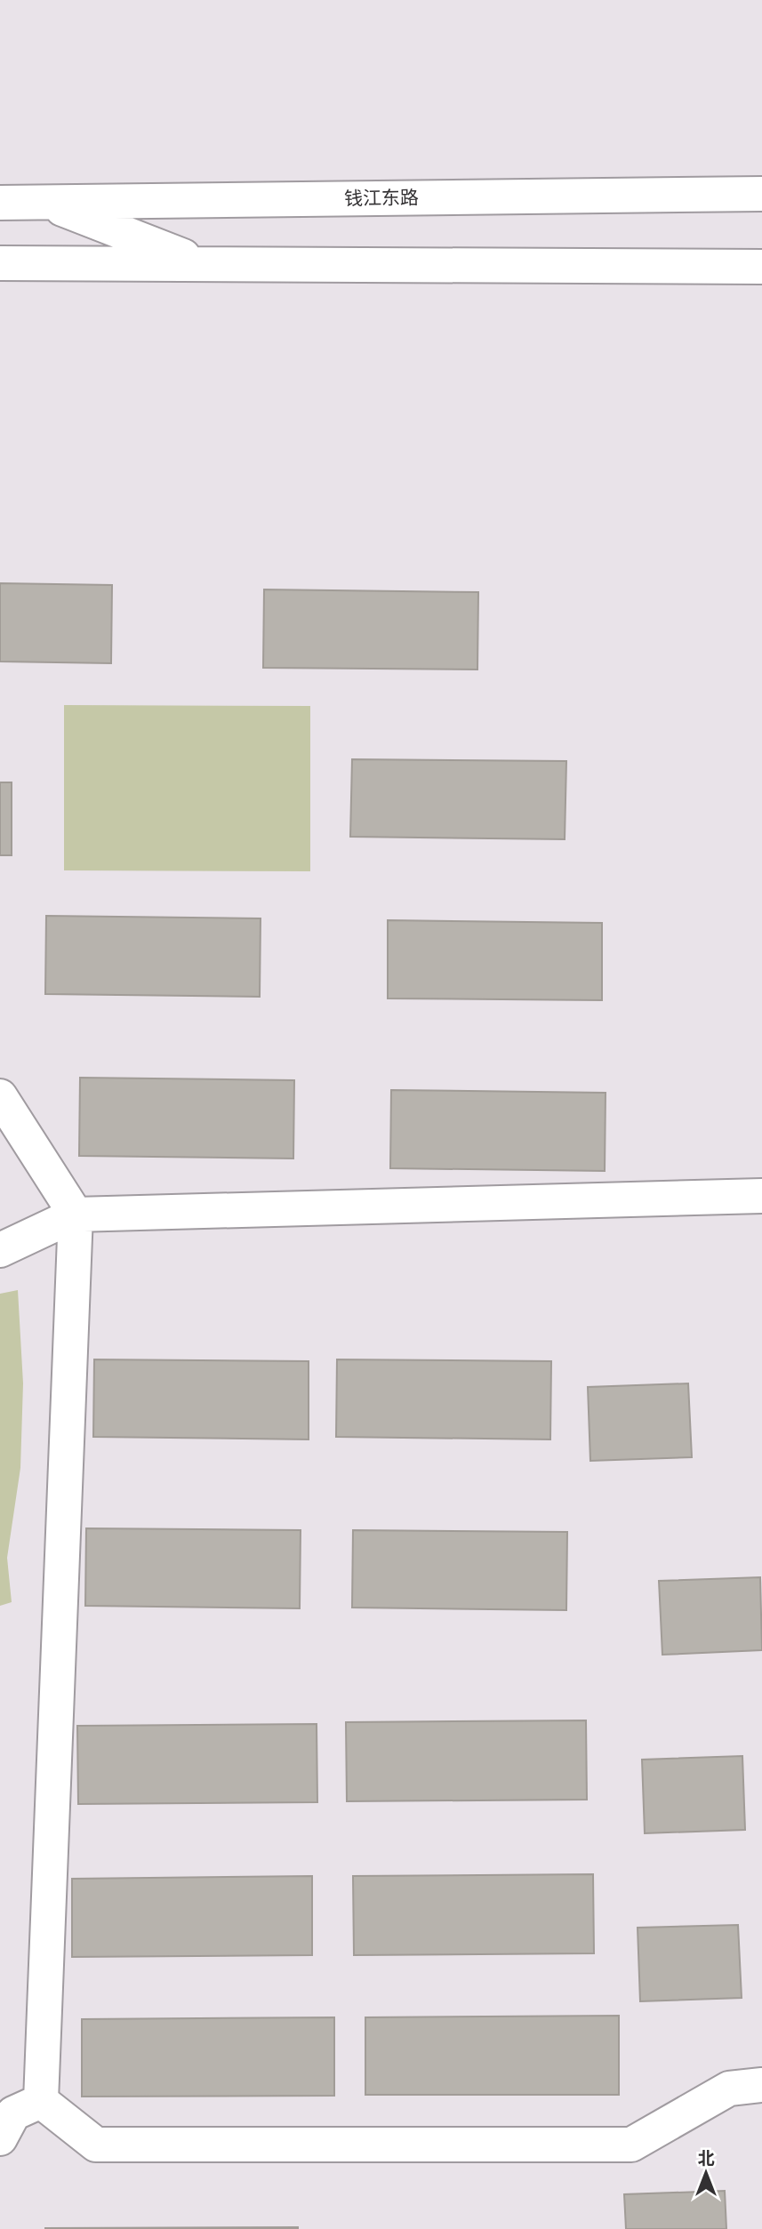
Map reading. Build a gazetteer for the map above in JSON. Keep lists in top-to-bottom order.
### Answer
{
  "streets": {
    "street": ["钱江东路"]
  },
  "north": "top"
}
